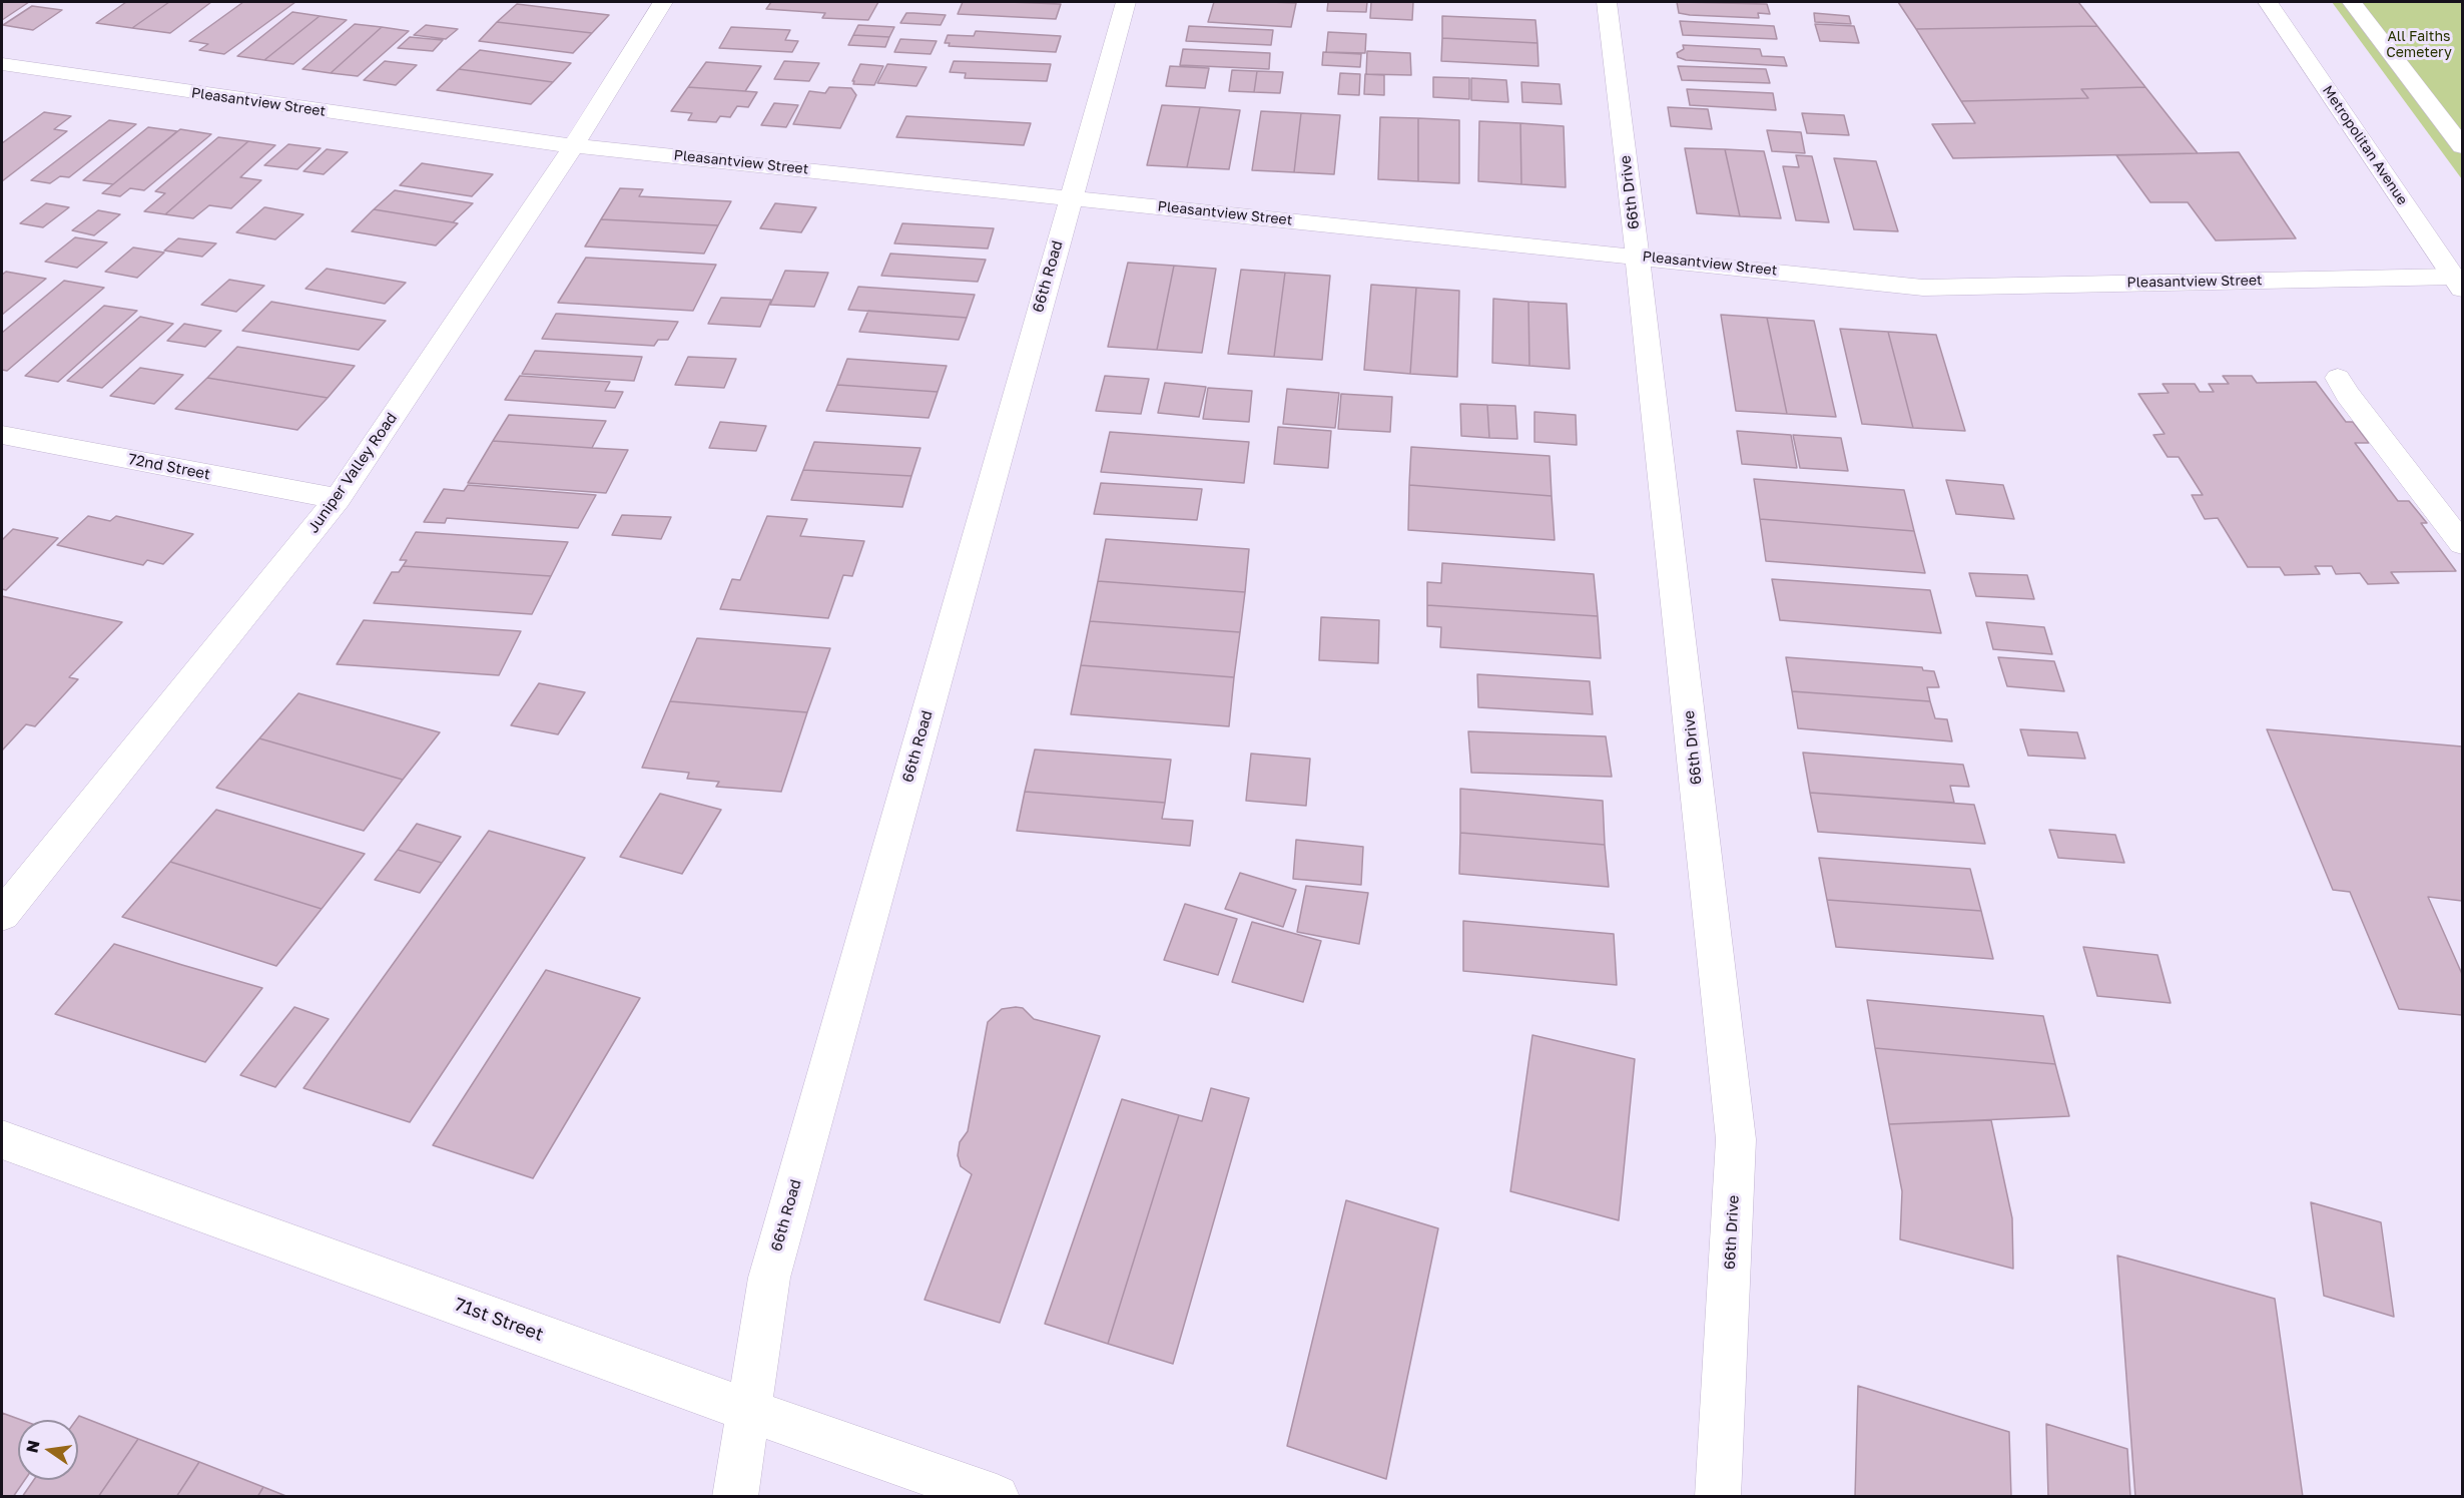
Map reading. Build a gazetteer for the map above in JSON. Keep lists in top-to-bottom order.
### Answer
{
  "streets": {
    "street": [
      "Pleasantview Street",
      "Metropolitan Avenue",
      "66th Drive",
      "66th Road",
      "72nd Street",
      "Juniper Valley Road",
      "71st Street"
    ]
  },
  "crossings": [
    ["Pleasantview Street", "Metropolitan Avenue"],
    ["Pleasantview Street", "66th Drive"],
    ["Pleasantview Street", "66th Road"],
    ["Pleasantview Street", "Juniper Valley Road"],
    ["66th Road", "71st Street"],
    ["72nd Street", "Juniper Valley Road"]
  ],
  "parks": ["All Faiths Cemetery"],
  "north": "left"
}
